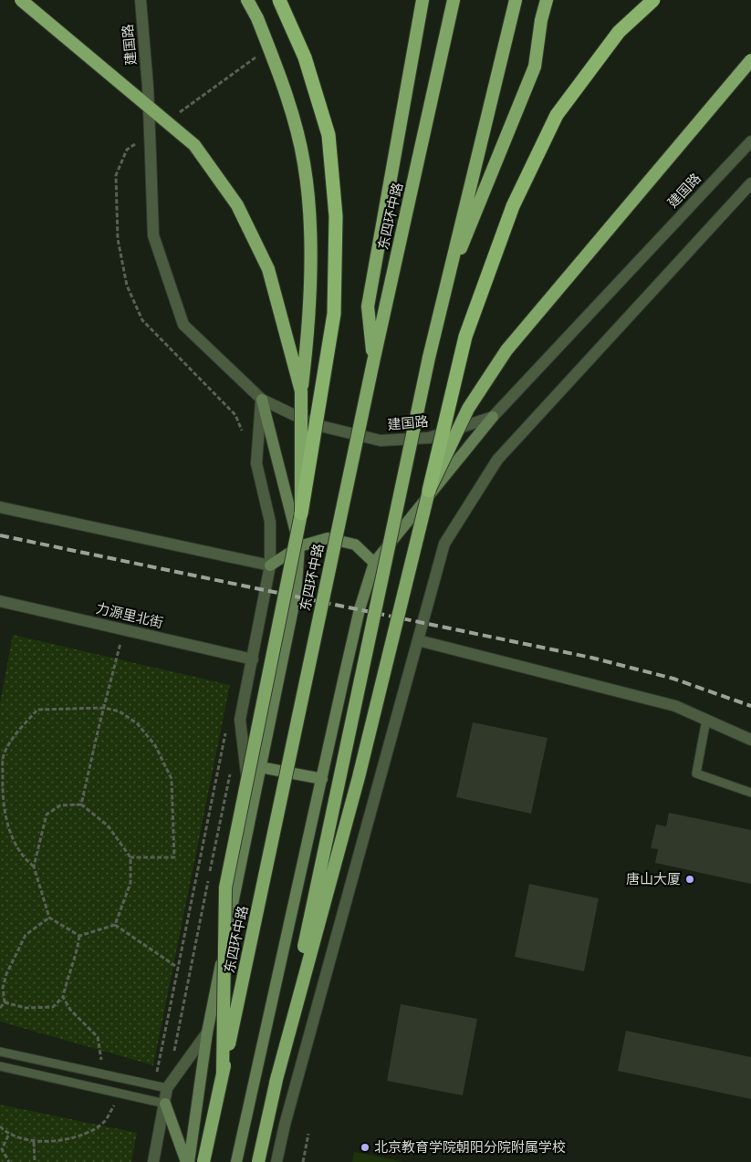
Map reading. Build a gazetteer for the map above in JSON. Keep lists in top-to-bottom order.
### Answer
{
  "streets": {
    "highway": ["东四环中路"],
    "street": ["建国路", "力源里北街"]
  },
  "crossings": [
    ["建国路", "东四环中路"],
    ["东四环中路", "力源里北街"]
  ],
  "places": ["唐山大厦", "北京教育学院朝阳分院附属学校"]
}
